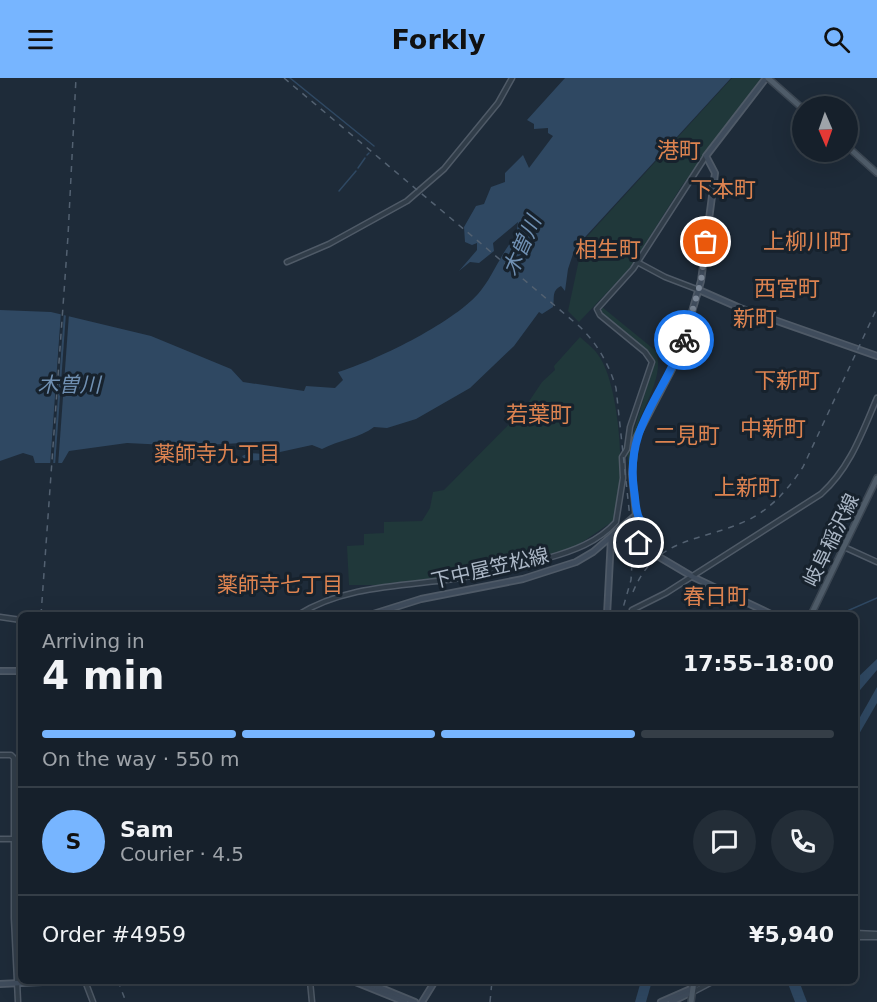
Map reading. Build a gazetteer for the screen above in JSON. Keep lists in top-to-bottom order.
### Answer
{
  "streets": {
    "main road": ["岐阜稲沢線", "下中屋笠松線"]
  },
  "districts": [
    "港町",
    "下本町",
    "上柳川町",
    "相生町",
    "西宮町",
    "新町",
    "下新町",
    "若葉町",
    "中新町",
    "二見町",
    "薬師寺九丁目",
    "上新町",
    "薬師寺七丁目",
    "春日町"
  ],
  "water": ["木曽川"],
  "north": "bottom",
  "page": {
    "header": "Forkly",
    "heading": ["4 min", "Arriving in", "17:55–18:00"],
    "panel": [
      "Sam",
      "Courier · 4.5",
      "Order #4959",
      "¥5,940"
    ],
    "bar": "On the way · 550 m",
    "round": "S"
  }
}
